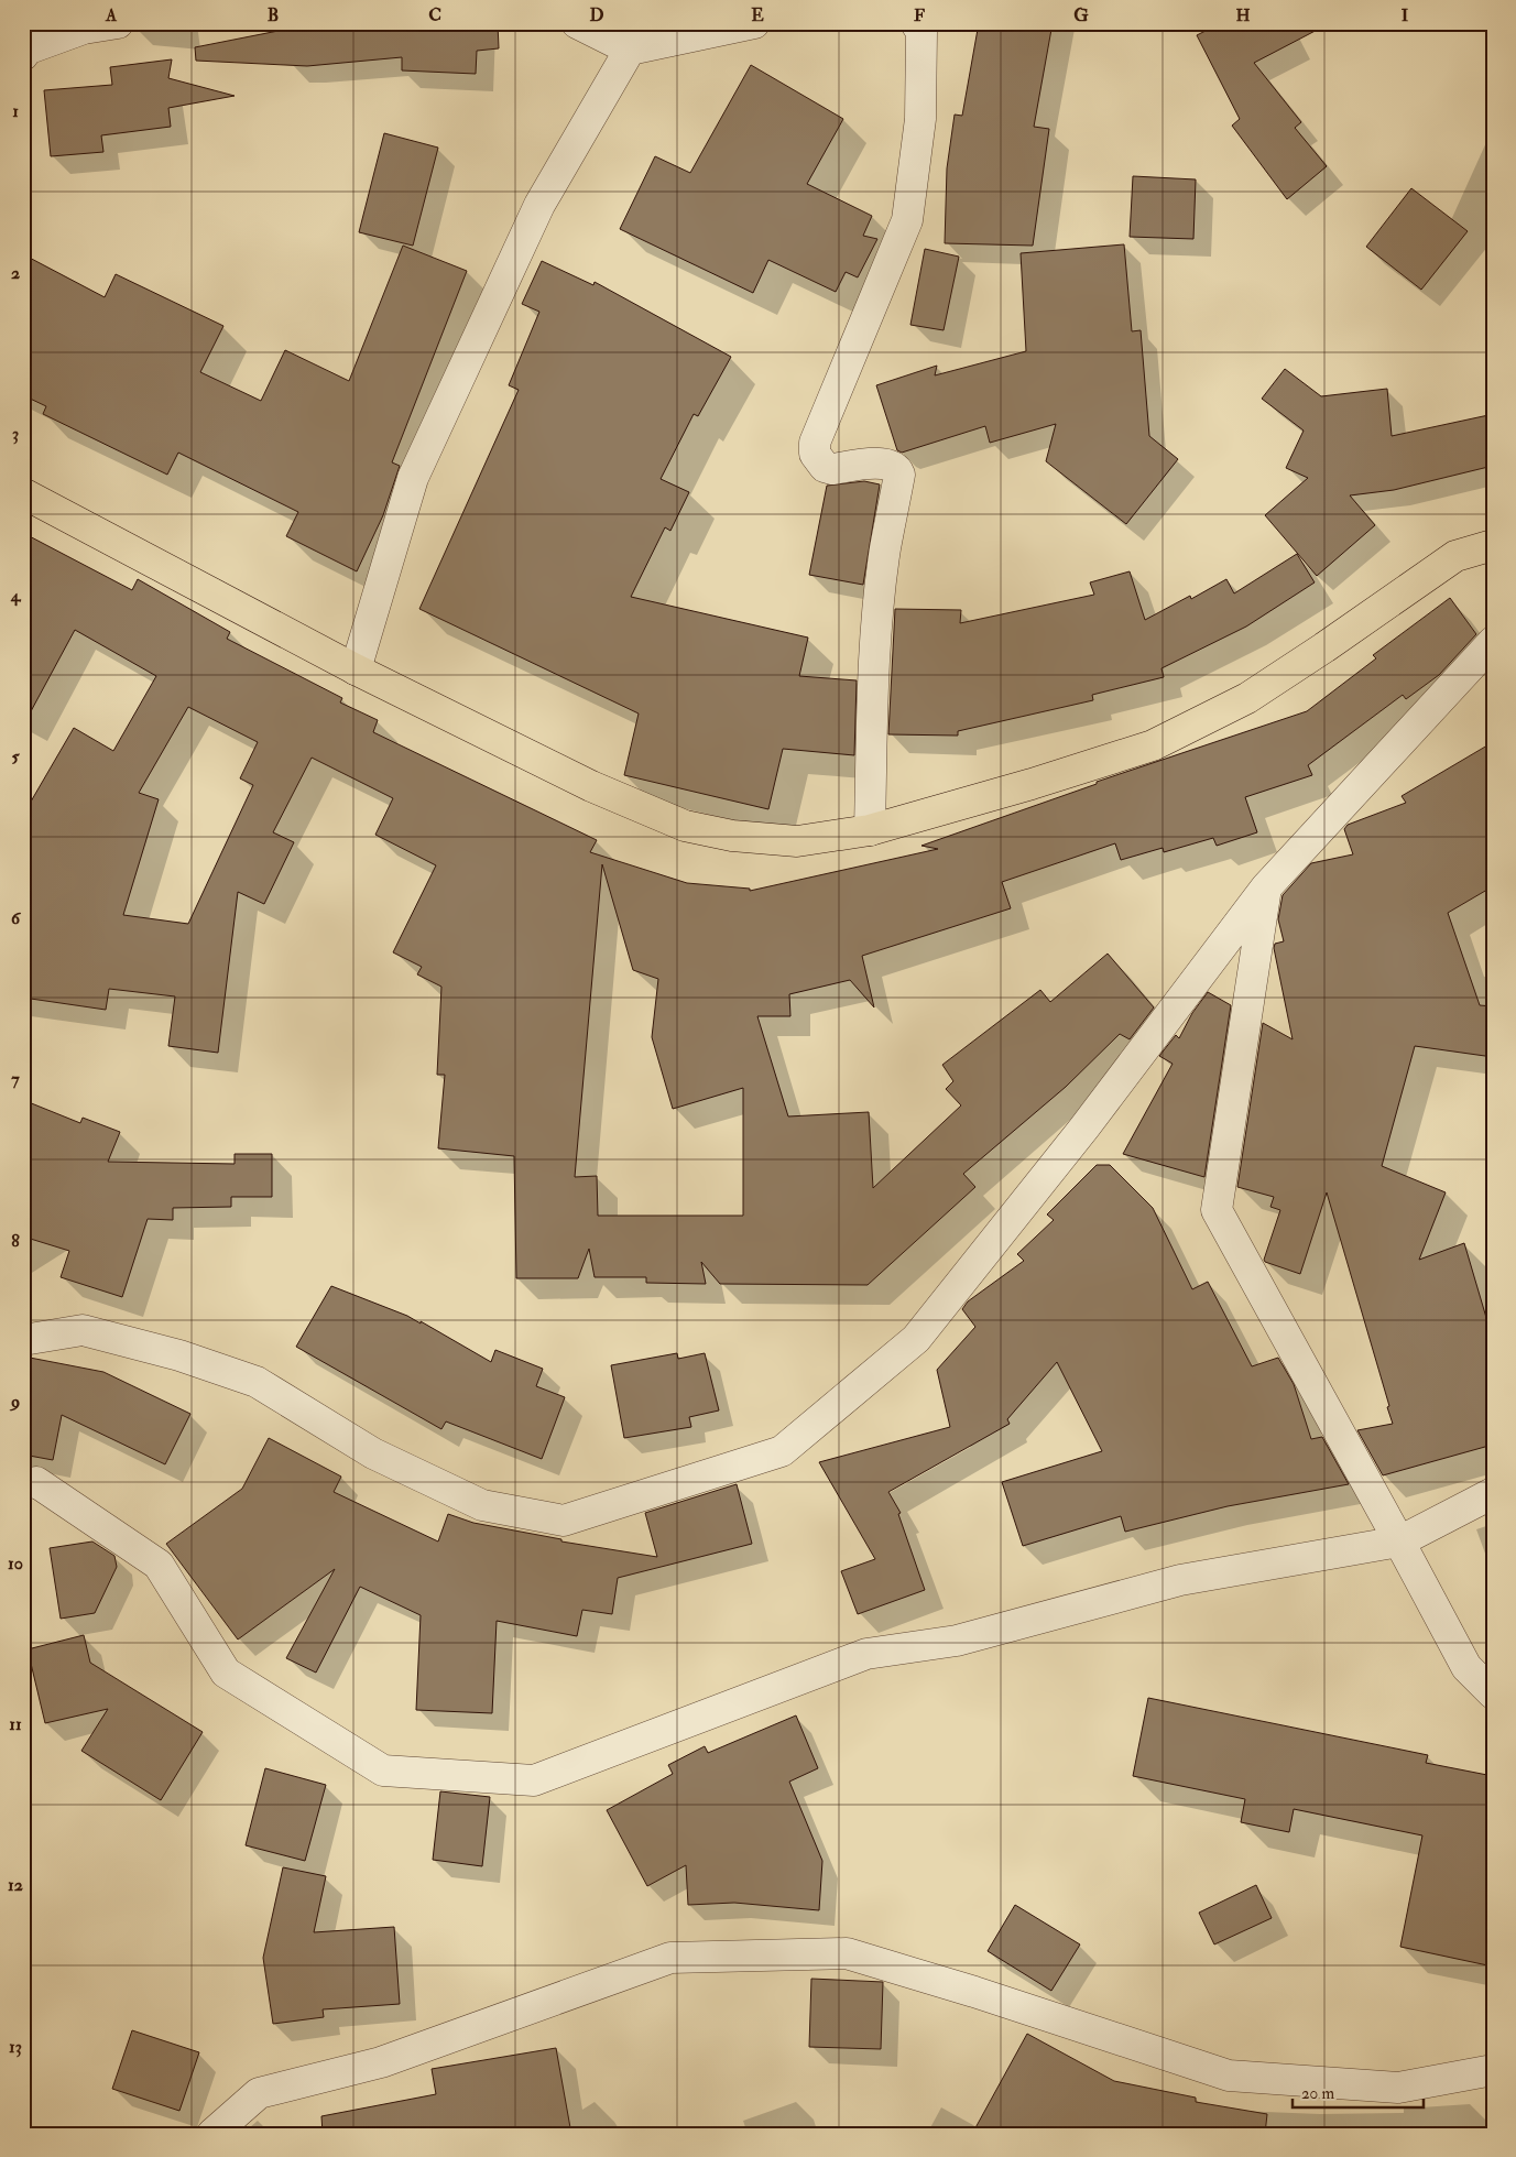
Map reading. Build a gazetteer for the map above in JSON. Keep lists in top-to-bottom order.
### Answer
{
  "scale_bar": "20 m",
  "grid": {
    "columns": [
      "A",
      "B",
      "C",
      "D",
      "E",
      "F",
      "G",
      "H",
      "I"
    ],
    "rows": [
      "1",
      "2",
      "3",
      "4",
      "5",
      "6",
      "7",
      "8",
      "9",
      "10",
      "11",
      "12",
      "13"
    ]
  }
}
